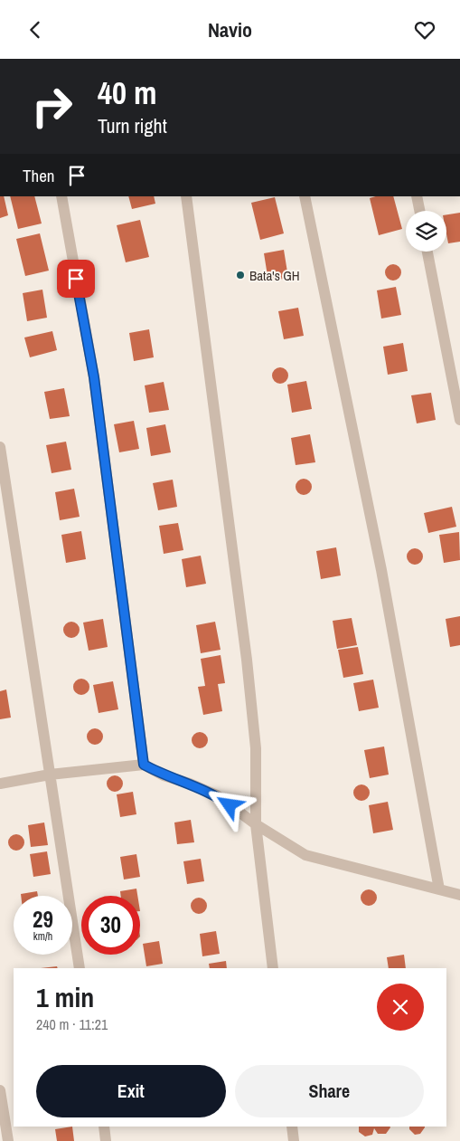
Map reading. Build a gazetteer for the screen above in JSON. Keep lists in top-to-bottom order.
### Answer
{
  "places": ["Bata's GH"],
  "page": {
    "header": "Navio",
    "turn": ["40 m", "Turn right"],
    "then": "Then",
    "speed": "29 km/h",
    "limit": "30",
    "heading": ["1 min", "240 m · 11:21"],
    "buttons": ["Exit", "Share"]
  }
}
